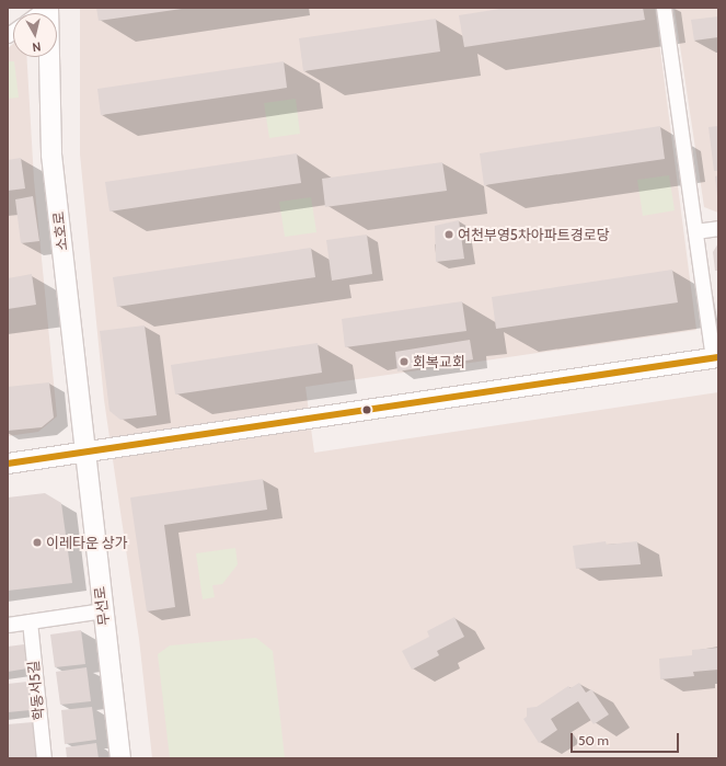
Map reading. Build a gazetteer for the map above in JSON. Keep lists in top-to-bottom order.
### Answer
{
  "streets": {
    "street": ["소호로", "무선로", "학동서5길"]
  },
  "crossings": [
    ["소호로", "무선로"]
  ],
  "places": ["여천부영5차아파트경로당", "회복교회", "이레타운 상가"],
  "scale_bar": "50 m",
  "north": "bottom"
}
